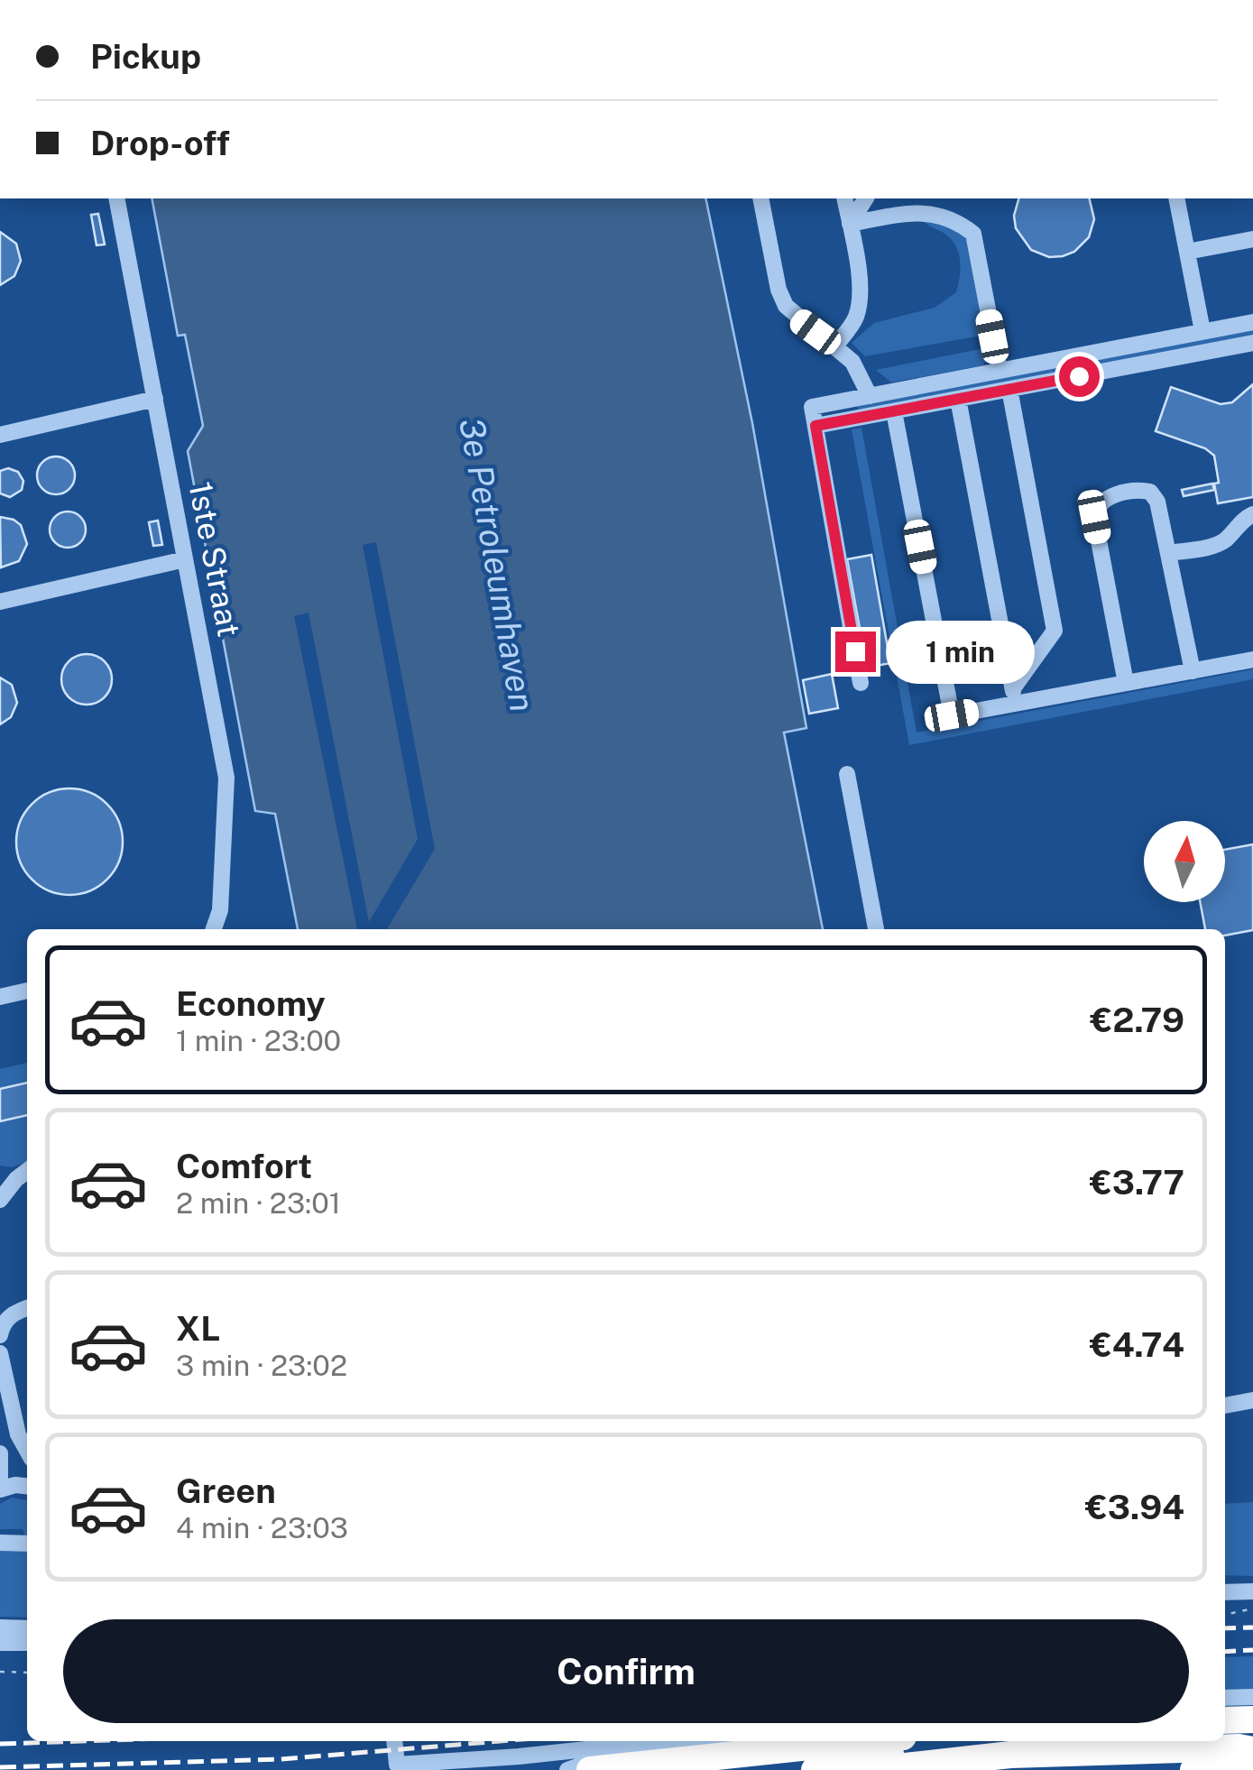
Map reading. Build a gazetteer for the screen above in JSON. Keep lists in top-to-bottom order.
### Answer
{
  "streets": {
    "street": ["1ste Straat"]
  },
  "water": ["3e Petroleumhaven"],
  "north": "top",
  "page": {
    "banner": ["Pickup", "Drop-off"],
    "bubble": "1 min",
    "list": [
      {
        "name": "Economy",
        "note": "1 min · 23:00",
        "value": "€2.79"
      },
      {
        "name": "Comfort",
        "note": "2 min · 23:01",
        "value": "€3.77"
      },
      {
        "name": "XL",
        "note": "3 min · 23:02",
        "value": "€4.74"
      },
      {
        "name": "Green",
        "note": "4 min · 23:03",
        "value": "€3.94"
      }
    ],
    "buttons": "Confirm"
  }
}
